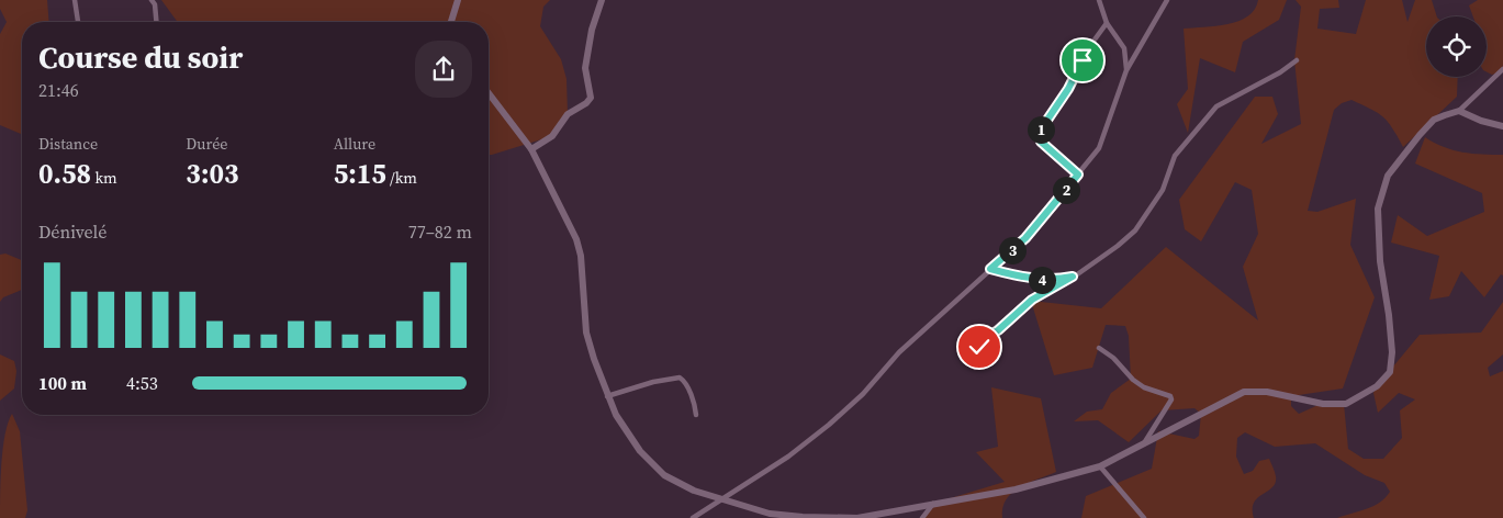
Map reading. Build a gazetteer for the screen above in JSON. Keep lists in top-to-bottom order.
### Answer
{
  "page": {
    "heading": ["Course du soir", "21:46"],
    "stats": [
      ["Distance", "0.58 km"],
      ["Durée", "3:03"],
      ["Allure", "5:15 /km"]
    ],
    "pins": [
      "1",
      "2",
      "3",
      "4"
    ],
    "chart": ["Dénivelé", "77–82 m"],
    "list": [
      {
        "name": "100 m",
        "note": "4:53"
      }
    ]
  }
}
